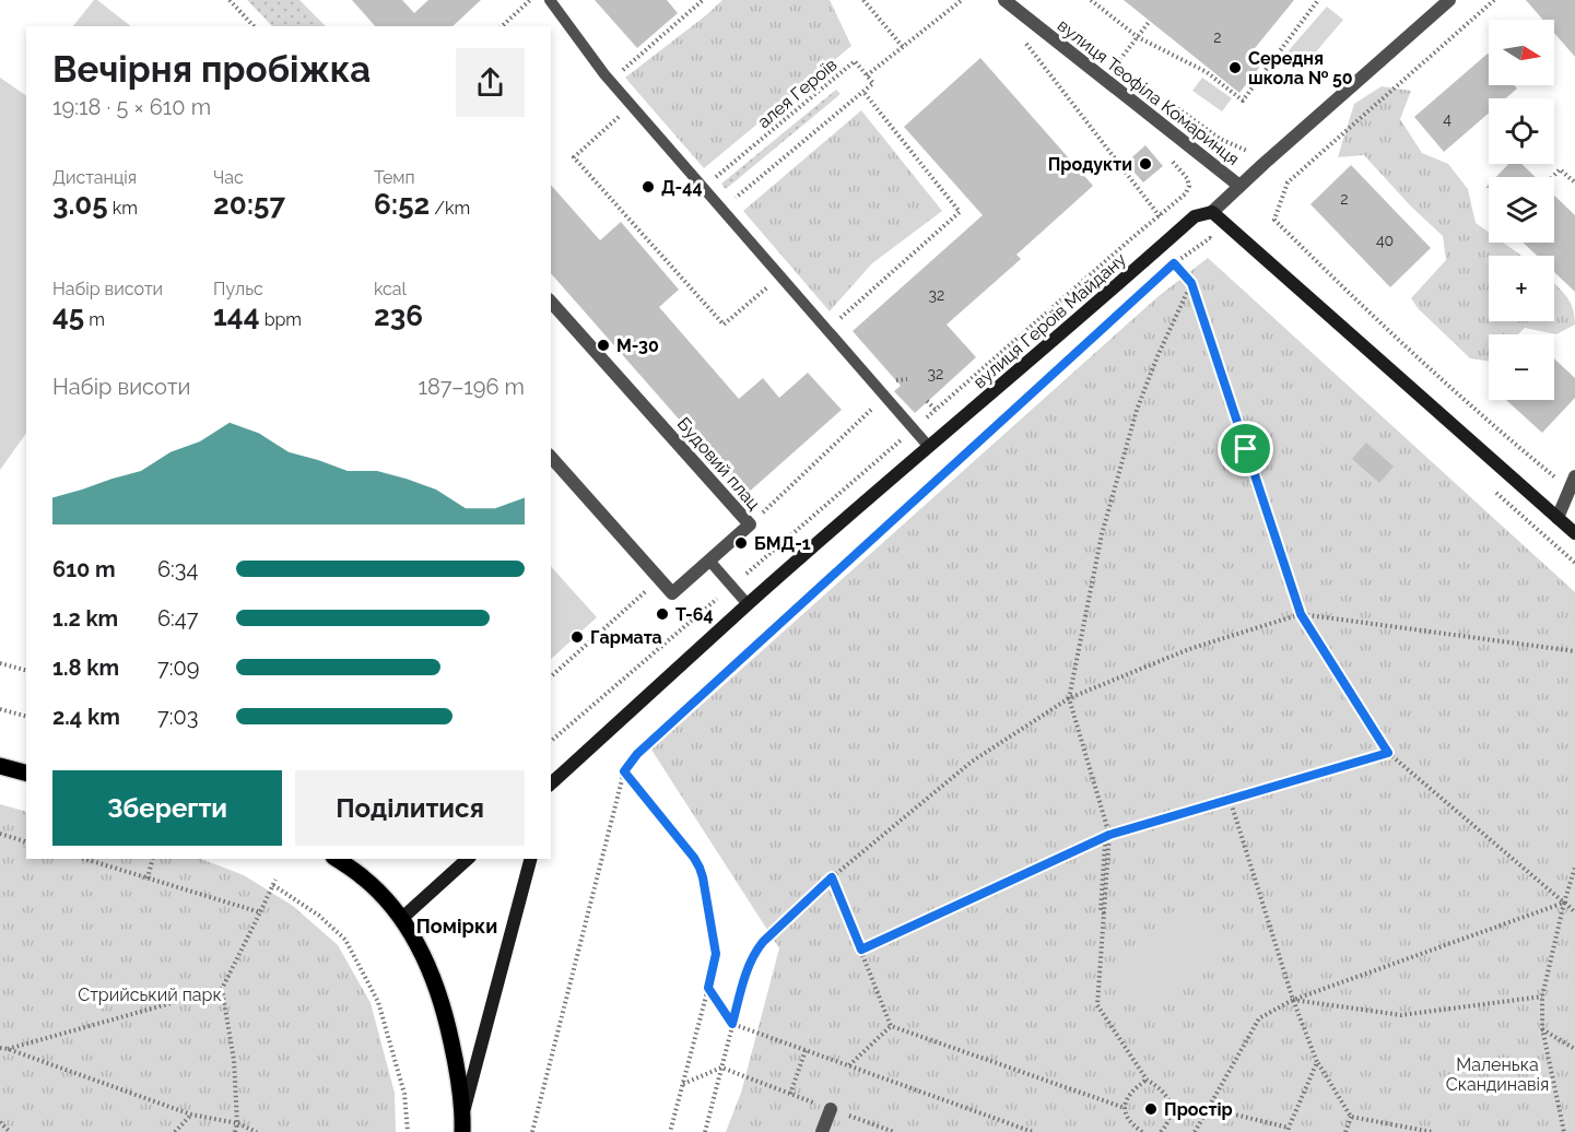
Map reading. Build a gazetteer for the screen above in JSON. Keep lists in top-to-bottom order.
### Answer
{
  "streets": {
    "main road": ["вулиця Героїв Майдану"],
    "street": ["вулиця Теофіла Комаринця", "Будовий плац"],
    "path": ["алея Героїв"]
  },
  "districts": ["Помірки"],
  "parks": ["Стрийський парк", "Маленька Скандинавія"],
  "places": [
    "Середня школа № 50",
    "Продукти",
    "Д-44",
    "М-30",
    "БМД-1",
    "Т-64",
    "Гармата",
    "Простір"
  ],
  "house_numbers": [
    "2",
    "4",
    "2",
    "40",
    "32",
    "32"
  ],
  "north": "right",
  "page": {
    "map_buttons": ["+", "−"],
    "heading": ["Вечірня пробіжка", "19:18 · 5 × 610 m"],
    "stats": [
      ["Дистанція", "3.05 km"],
      ["Час", "20:57"],
      ["Темп", "6:52 /km"],
      ["Набір висоти", "45 m"],
      ["Пульс", "144 bpm"],
      ["kcal", "236"]
    ],
    "chart": ["Набір висоти", "187–196 m"],
    "list": [
      {
        "name": "610 m",
        "note": "6:34"
      },
      {
        "name": "1.2 km",
        "note": "6:47"
      },
      {
        "name": "1.8 km",
        "note": "7:09"
      },
      {
        "name": "2.4 km",
        "note": "7:03"
      }
    ],
    "buttons": ["Зберегти", "Поділитися"]
  }
}
